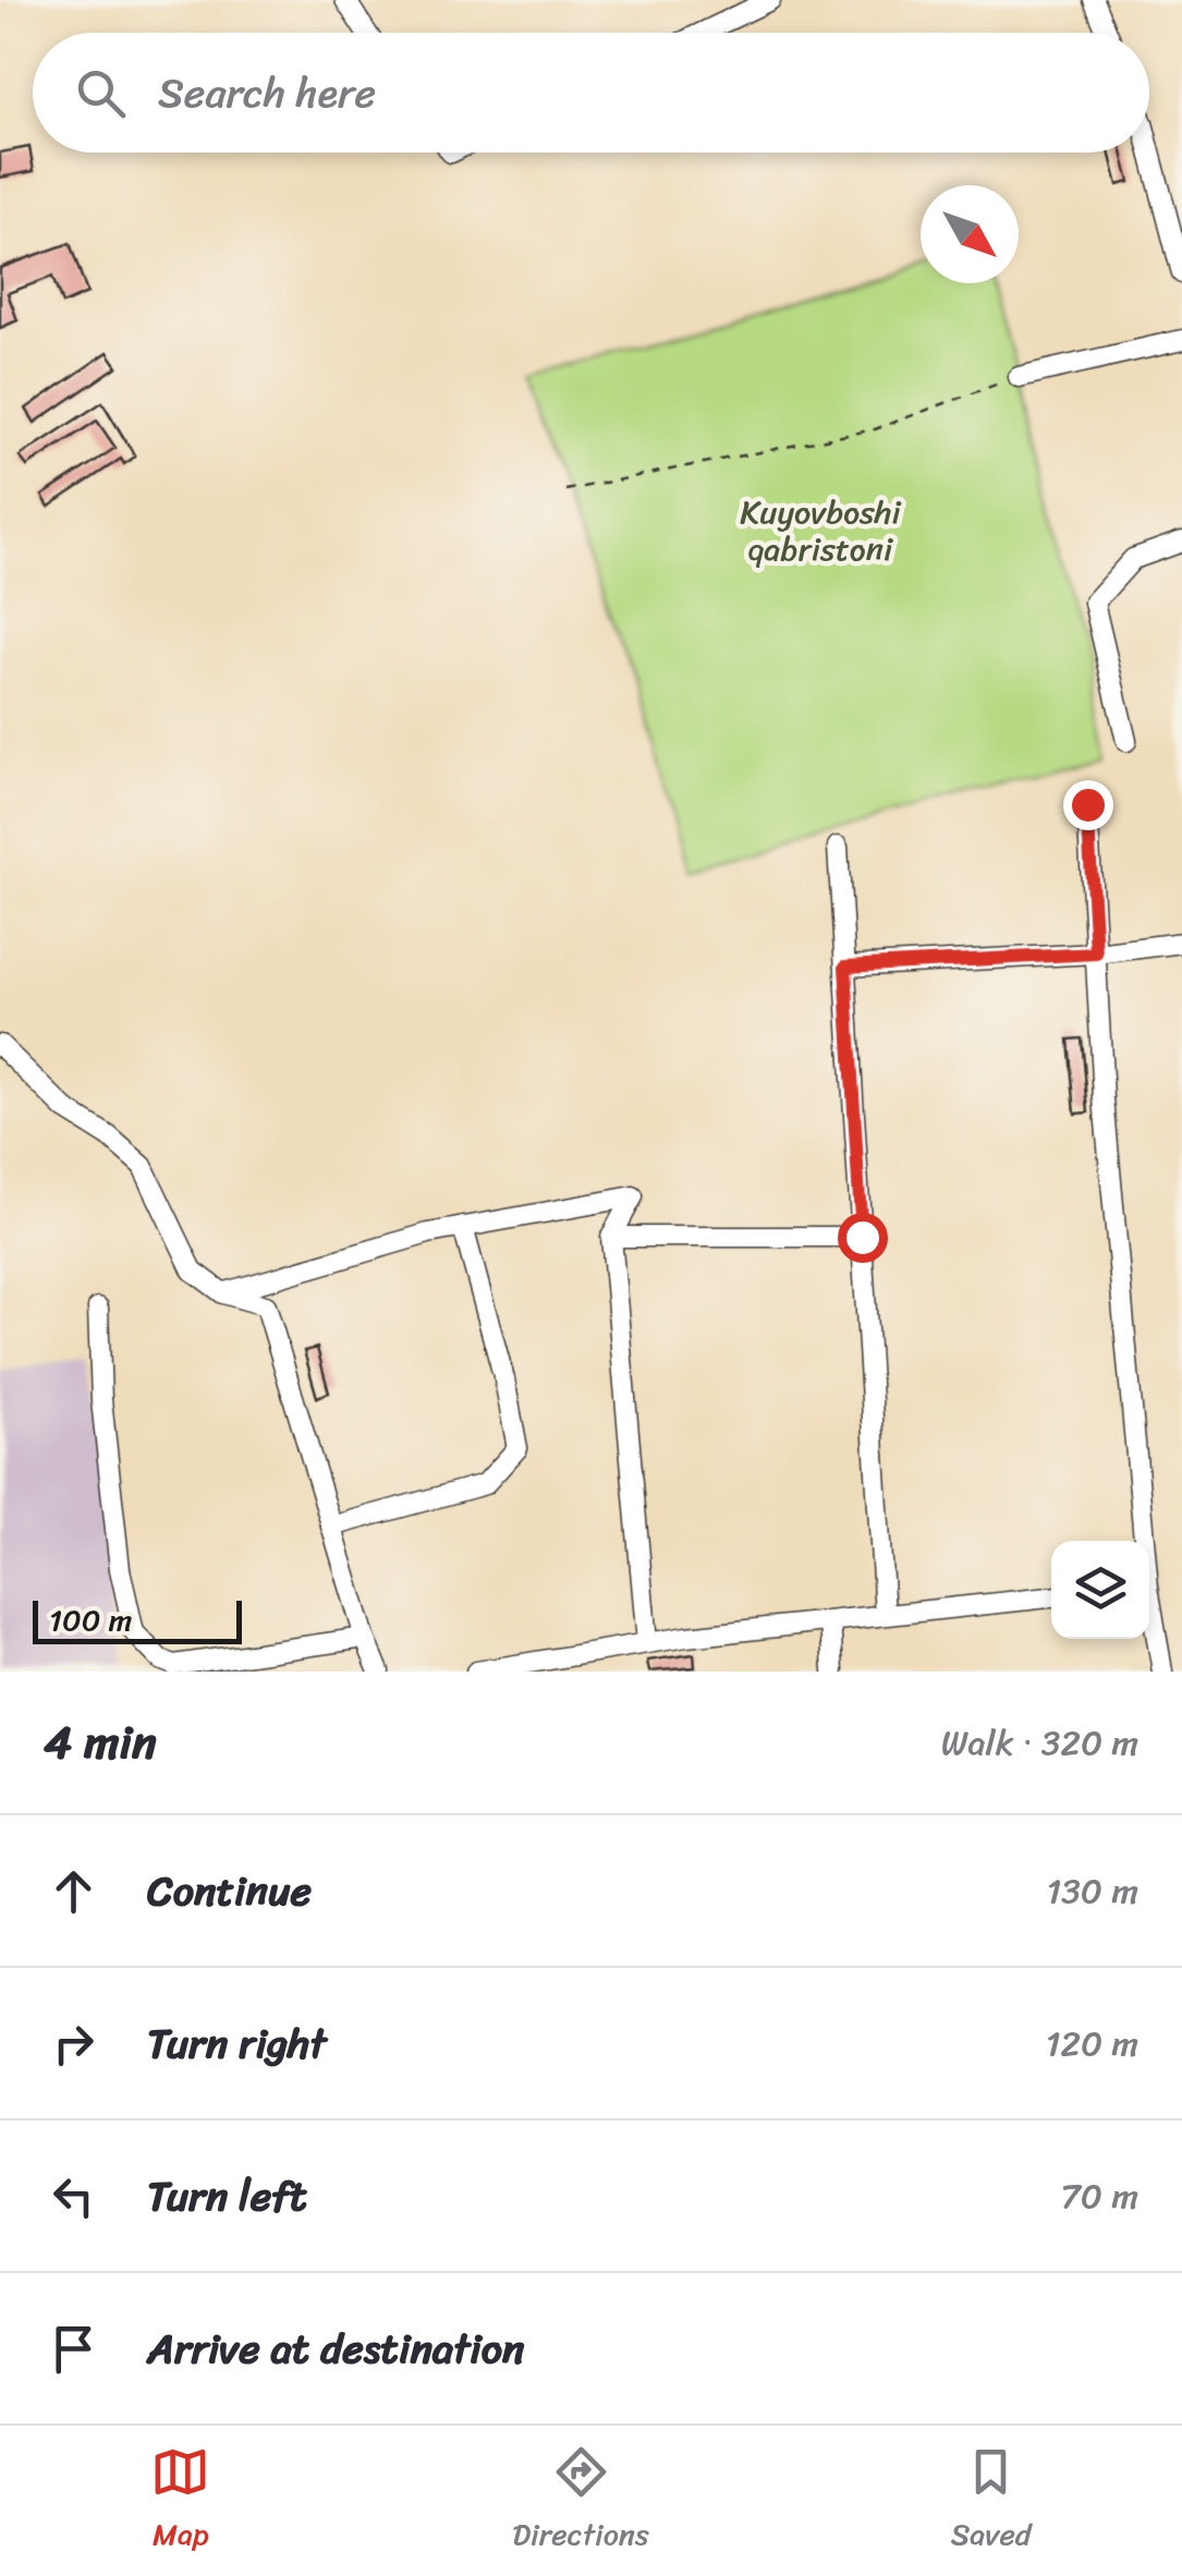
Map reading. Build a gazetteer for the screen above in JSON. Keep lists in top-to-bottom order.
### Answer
{
  "parks": ["Kuyovboshi qabristoni"],
  "scale_bar": "100 m",
  "north": "bottom right",
  "page": {
    "search": "Search here",
    "scale": "100 m",
    "heading": ["4 min", "Walk · 320 m"],
    "list": [
      ["Continue", "130 m"],
      ["Turn right", "120 m"],
      ["Turn left", "70 m"],
      "Arrive at destination"
    ],
    "nav": ["Map", "Directions", "Saved"]
  }
}
